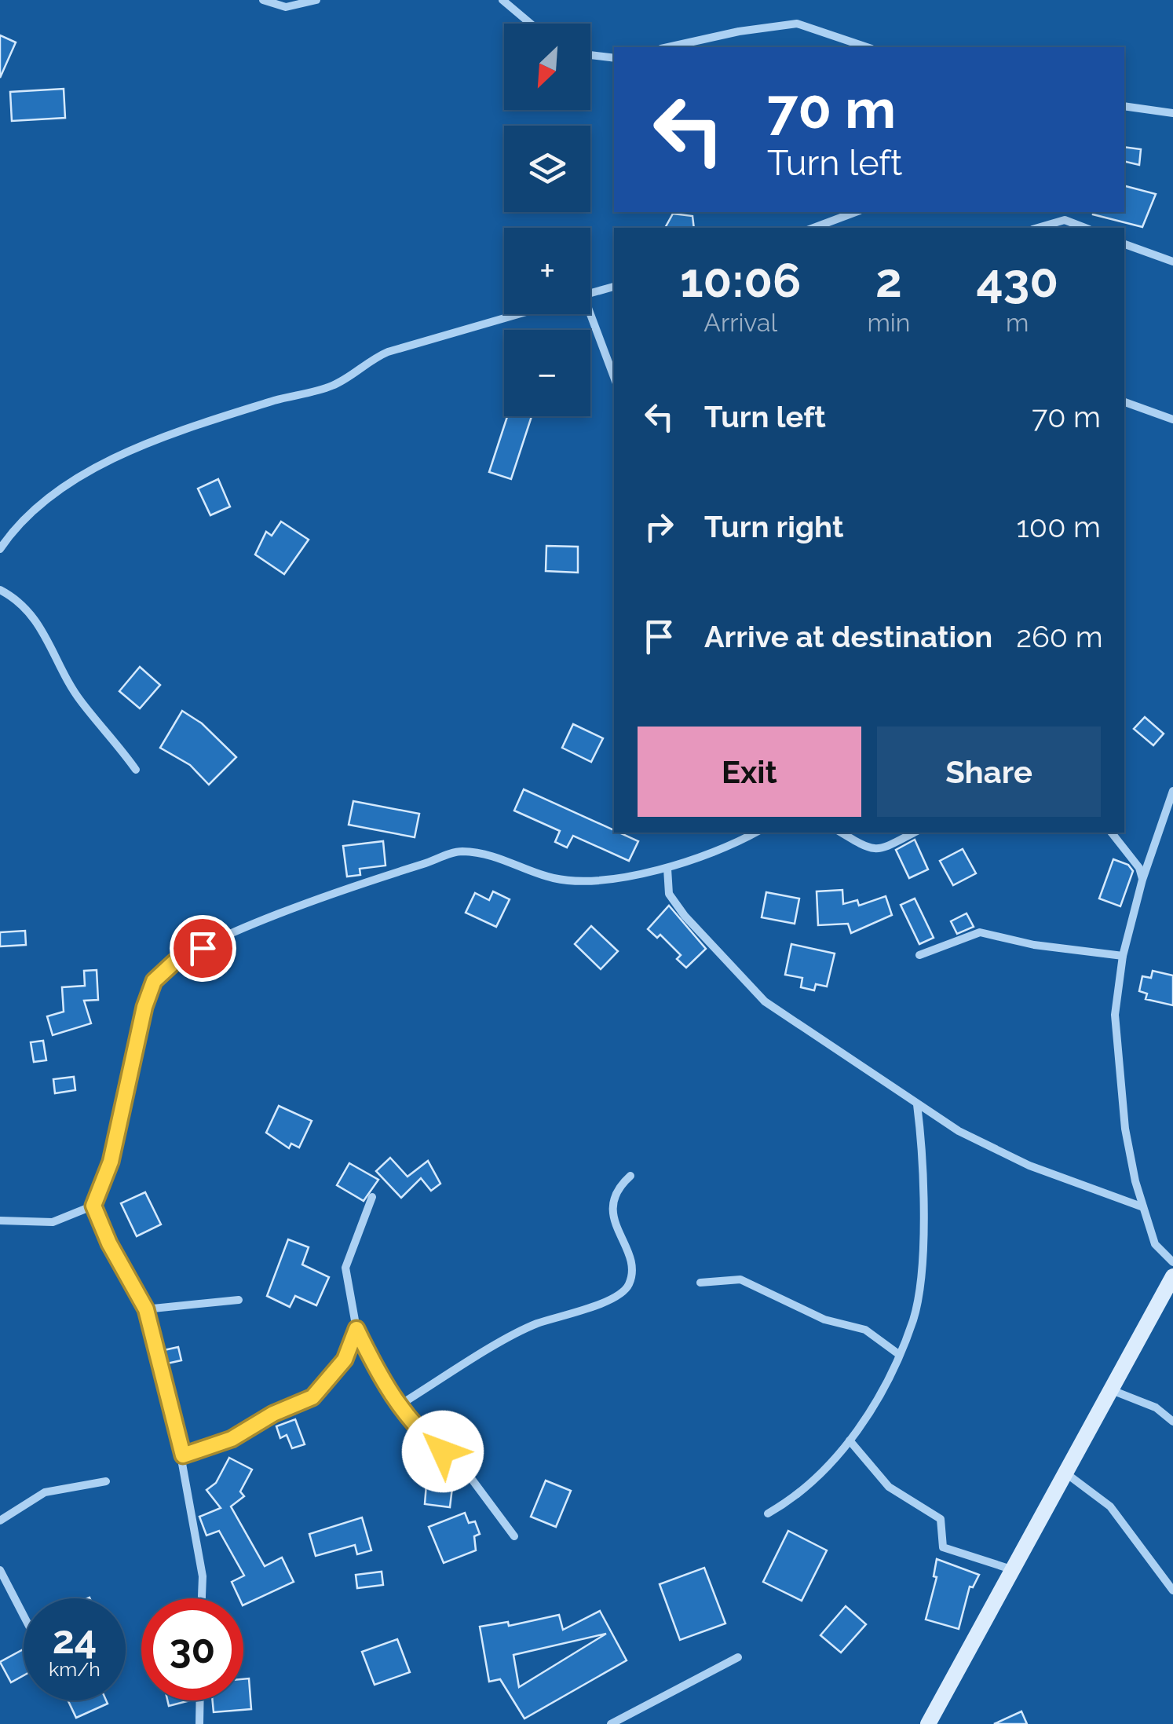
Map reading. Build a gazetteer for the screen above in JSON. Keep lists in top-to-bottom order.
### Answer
{
  "north": "bottom left",
  "page": {
    "map_buttons": ["+", "−"],
    "turn": ["70 m", "Turn left"],
    "eta": [
      "10:06",
      "Arrival",
      "2",
      "min",
      "430",
      "m"
    ],
    "list": [
      {
        "name": "Turn left",
        "value": "70 m"
      },
      {
        "name": "Turn right",
        "value": "100 m"
      },
      {
        "name": "Arrive at destination",
        "value": "260 m"
      }
    ],
    "buttons": ["Exit", "Share"],
    "speed": "24 km/h",
    "limit": "30"
  }
}
